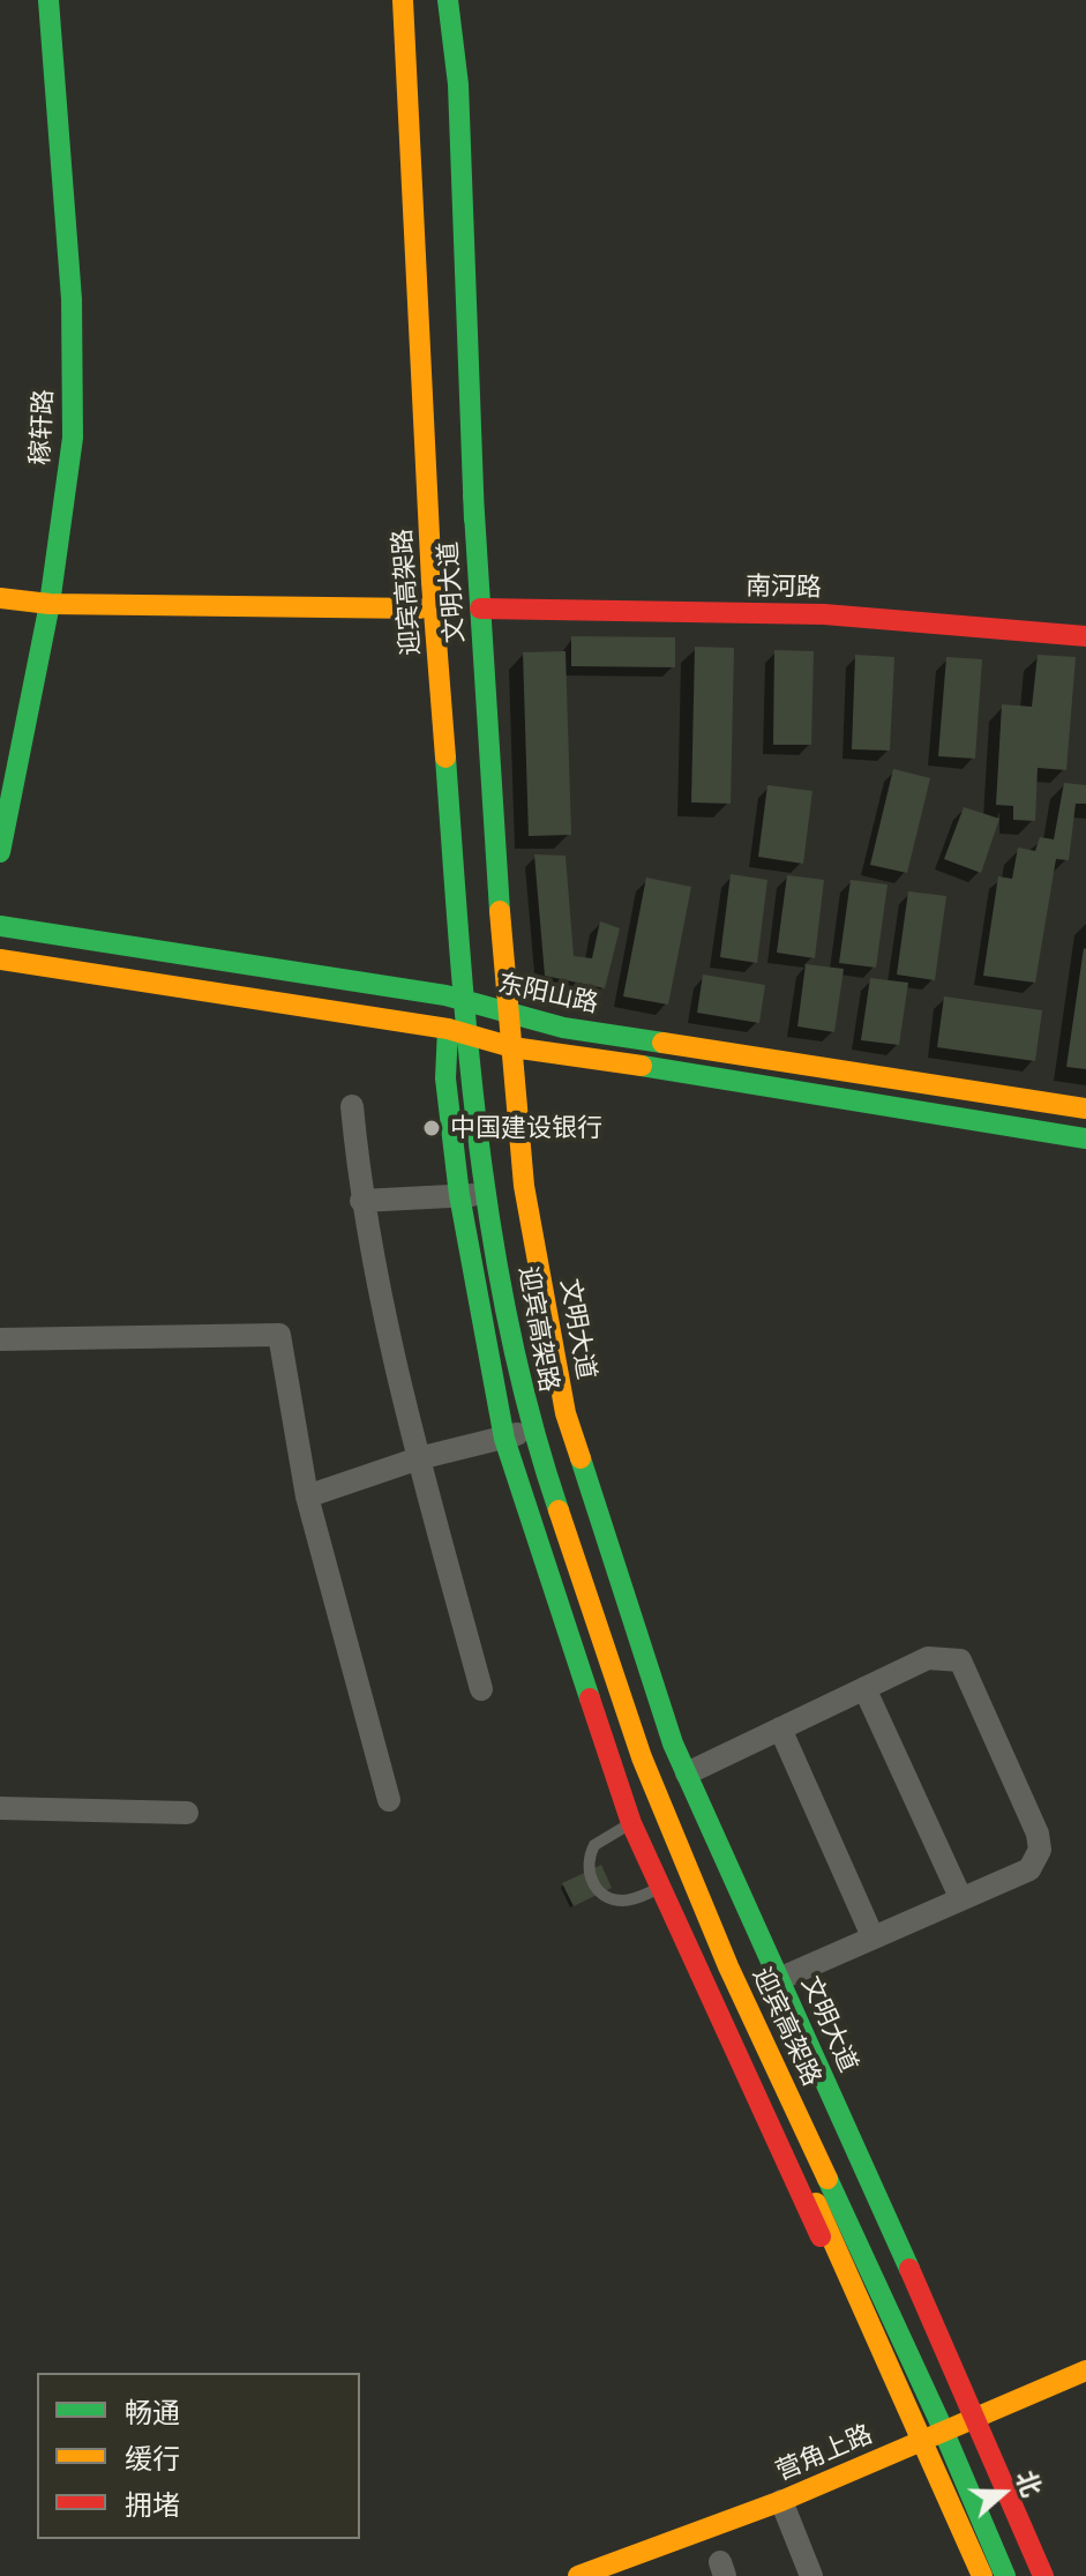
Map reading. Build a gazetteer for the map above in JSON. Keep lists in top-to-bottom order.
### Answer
{
  "streets": {
    "main road": [
      "稼轩路",
      "南河路",
      "迎宾高架路",
      "文明大道",
      "东阳山路",
      "营角上路"
    ]
  },
  "crossings": [
    ["南河路", "文明大道"],
    ["文明大道", "东阳山路"],
    ["文明大道", "营角上路"]
  ],
  "places": ["中国建设银行"],
  "legend": ["畅通", "缓行", "拥堵"],
  "north": "right"
}
